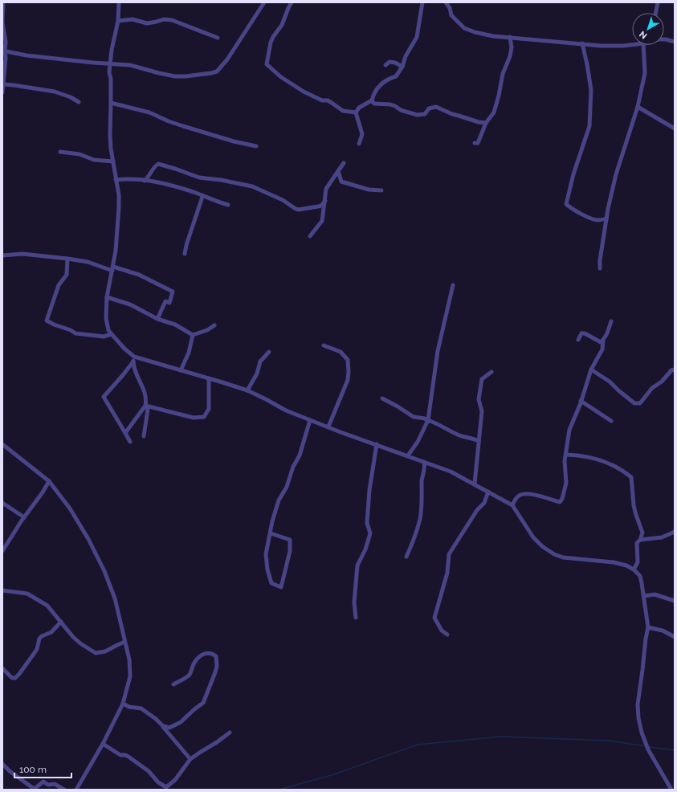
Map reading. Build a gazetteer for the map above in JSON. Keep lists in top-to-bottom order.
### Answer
{
  "scale_bar": "100 m",
  "north": "bottom left"
}
